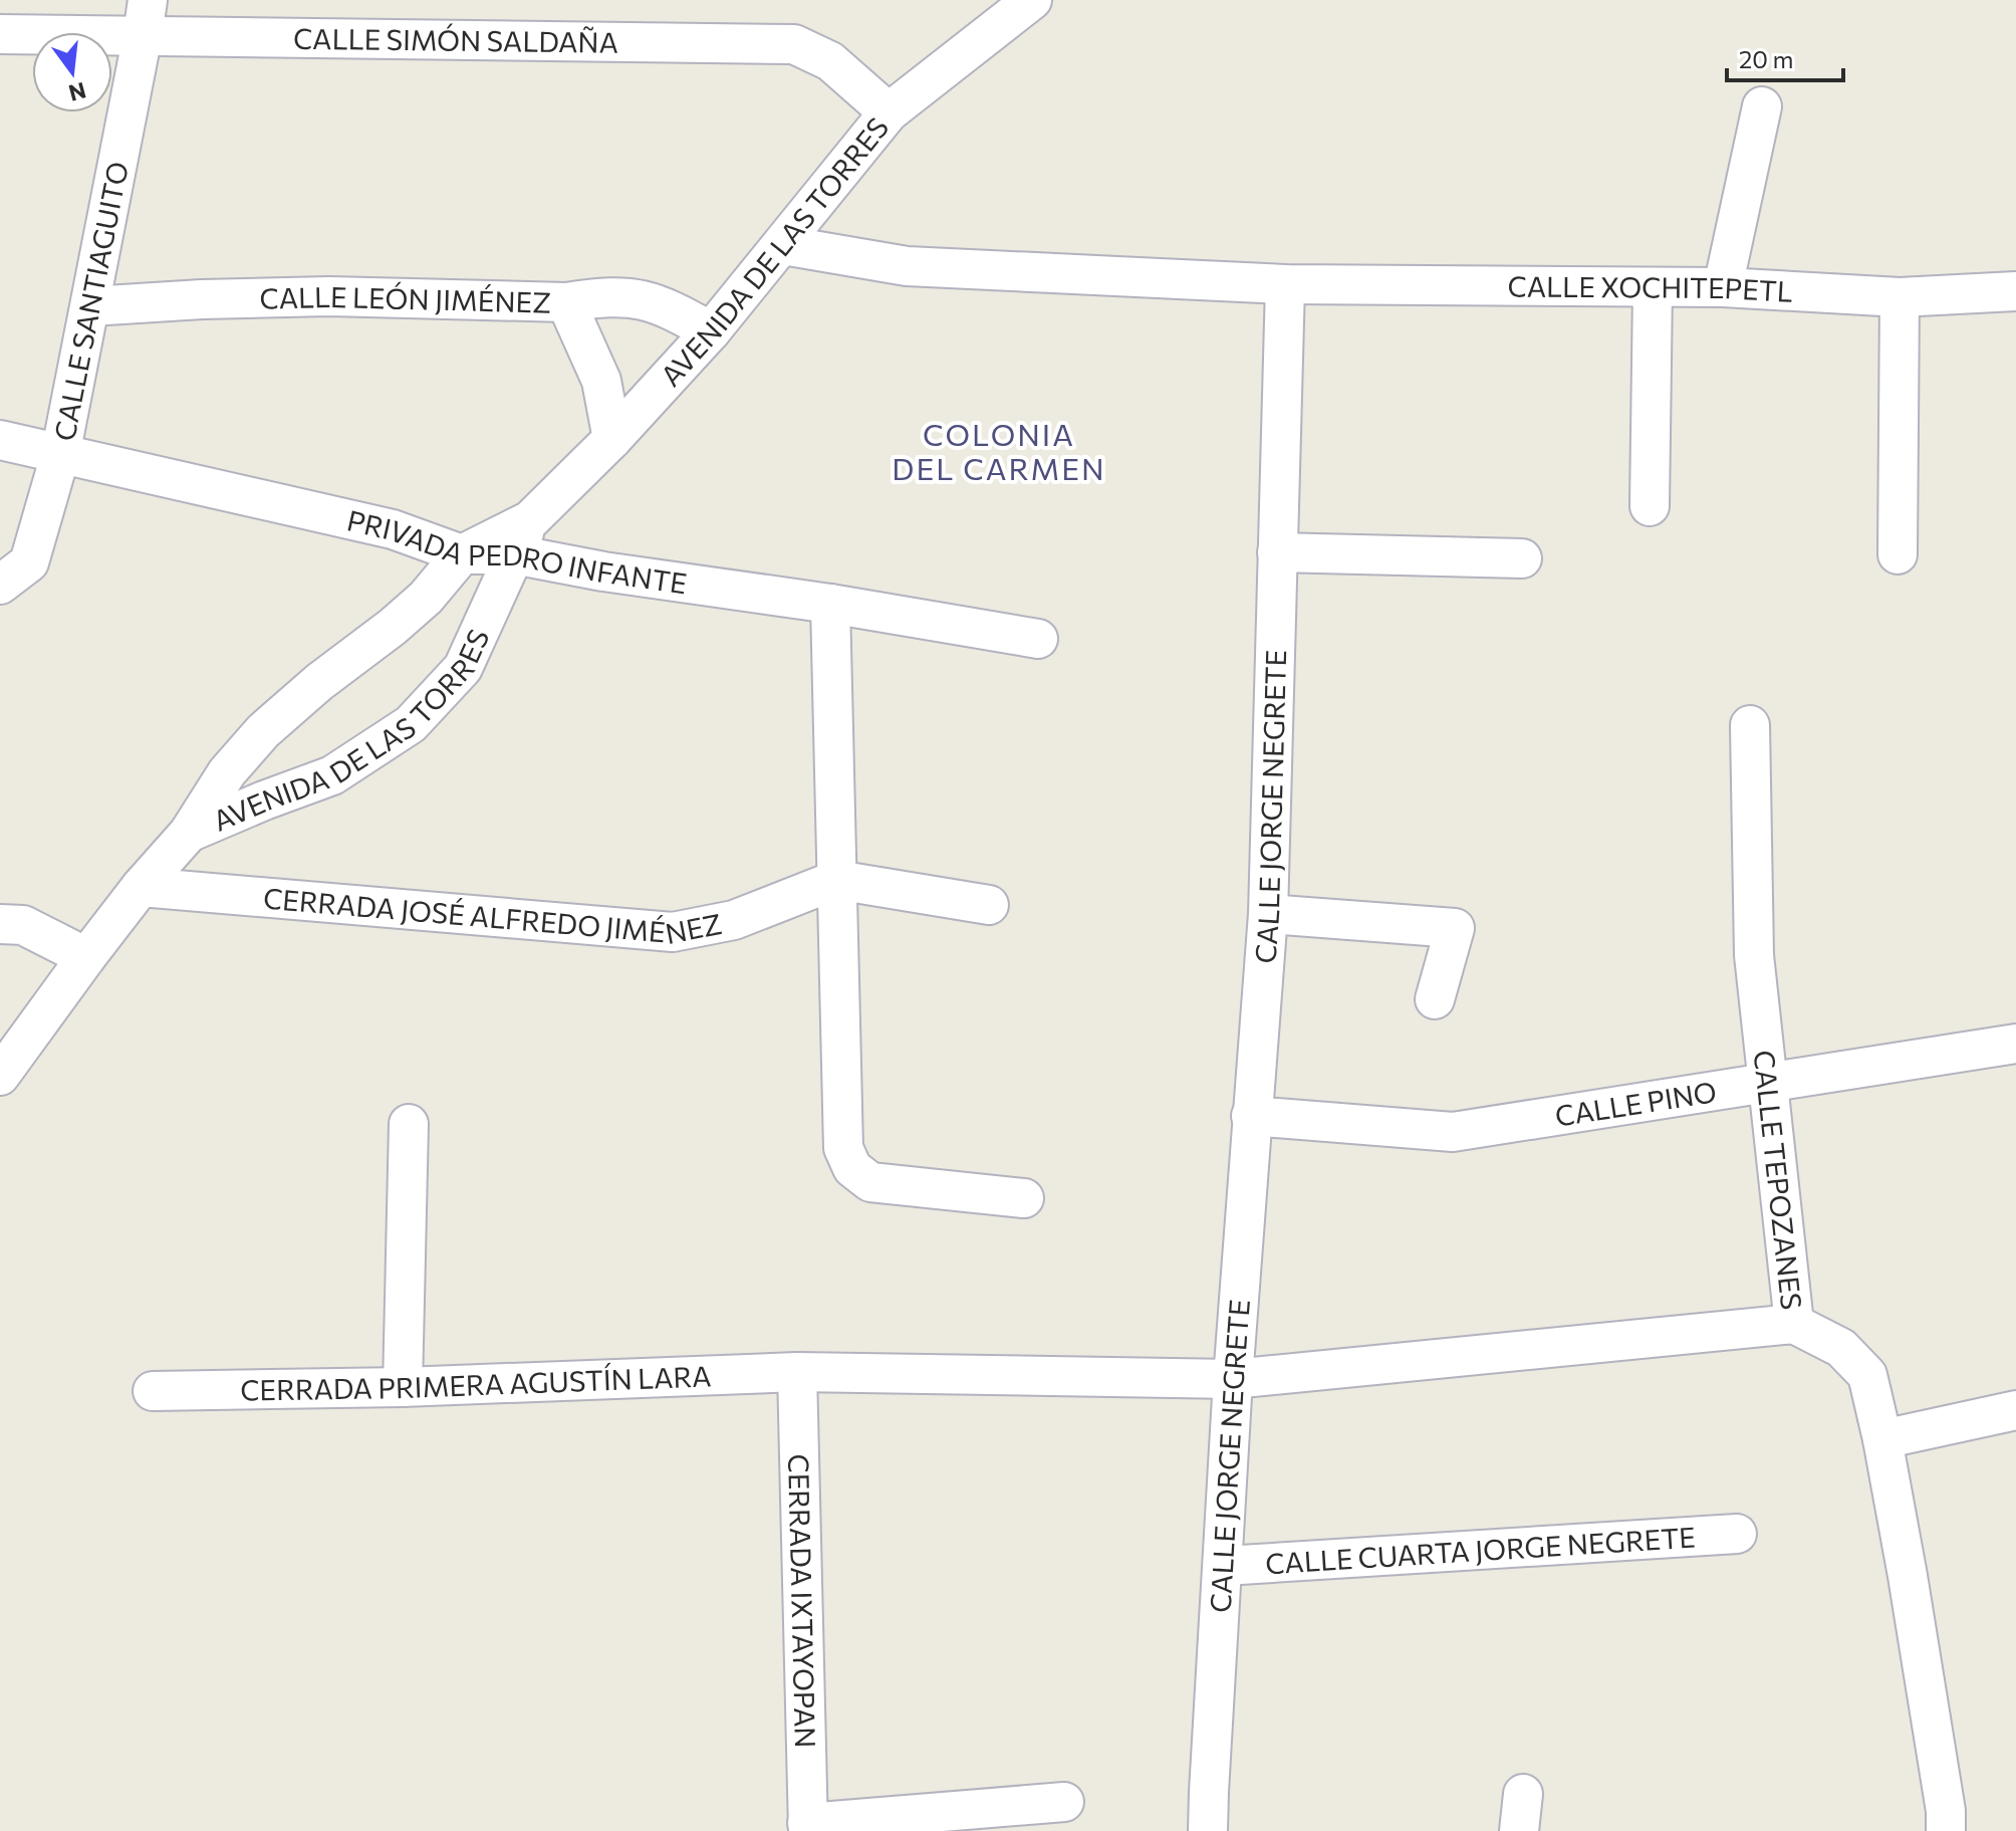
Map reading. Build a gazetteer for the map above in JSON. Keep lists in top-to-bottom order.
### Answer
{
  "streets": {
    "street": [
      "CALLE SIMÓN SALDAÑA",
      "AVENIDA DE LAS TORRES",
      "CALLE XOCHITEPETL",
      "CALLE SANTIAGUITO",
      "CALLE LEÓN JIMÉNEZ",
      "PRIVADA PEDRO INFANTE",
      "CALLE JORGE NEGRETE",
      "CERRADA JOSÉ ALFREDO JIMÉNEZ",
      "CALLE PINO",
      "CALLE TEPOZANES",
      "CERRADA PRIMERA AGUSTÍN LARA",
      "CALLE CUARTA JORGE NEGRETE",
      "CERRADA IXTAYOPAN"
    ]
  },
  "crossings": [
    ["CALLE SIMÓN SALDAÑA", "AVENIDA DE LAS TORRES"],
    ["CALLE SIMÓN SALDAÑA", "CALLE SANTIAGUITO"],
    ["AVENIDA DE LAS TORRES", "CALLE LEÓN JIMÉNEZ"],
    ["AVENIDA DE LAS TORRES", "PRIVADA PEDRO INFANTE"],
    ["AVENIDA DE LAS TORRES", "CERRADA JOSÉ ALFREDO JIMÉNEZ"],
    ["CALLE XOCHITEPETL", "CALLE JORGE NEGRETE"],
    ["CALLE SANTIAGUITO", "CALLE LEÓN JIMÉNEZ"],
    ["CALLE SANTIAGUITO", "PRIVADA PEDRO INFANTE"],
    ["CALLE JORGE NEGRETE", "CALLE PINO"],
    ["CALLE JORGE NEGRETE", "CERRADA PRIMERA AGUSTÍN LARA"],
    ["CALLE JORGE NEGRETE", "CALLE CUARTA JORGE NEGRETE"],
    ["CALLE PINO", "CALLE TEPOZANES"],
    ["CALLE TEPOZANES", "CERRADA PRIMERA AGUSTÍN LARA"],
    ["CERRADA PRIMERA AGUSTÍN LARA", "CERRADA IXTAYOPAN"]
  ],
  "districts": ["COLONIA DEL CARMEN"],
  "scale_bar": "20 m",
  "north": "bottom"
}
